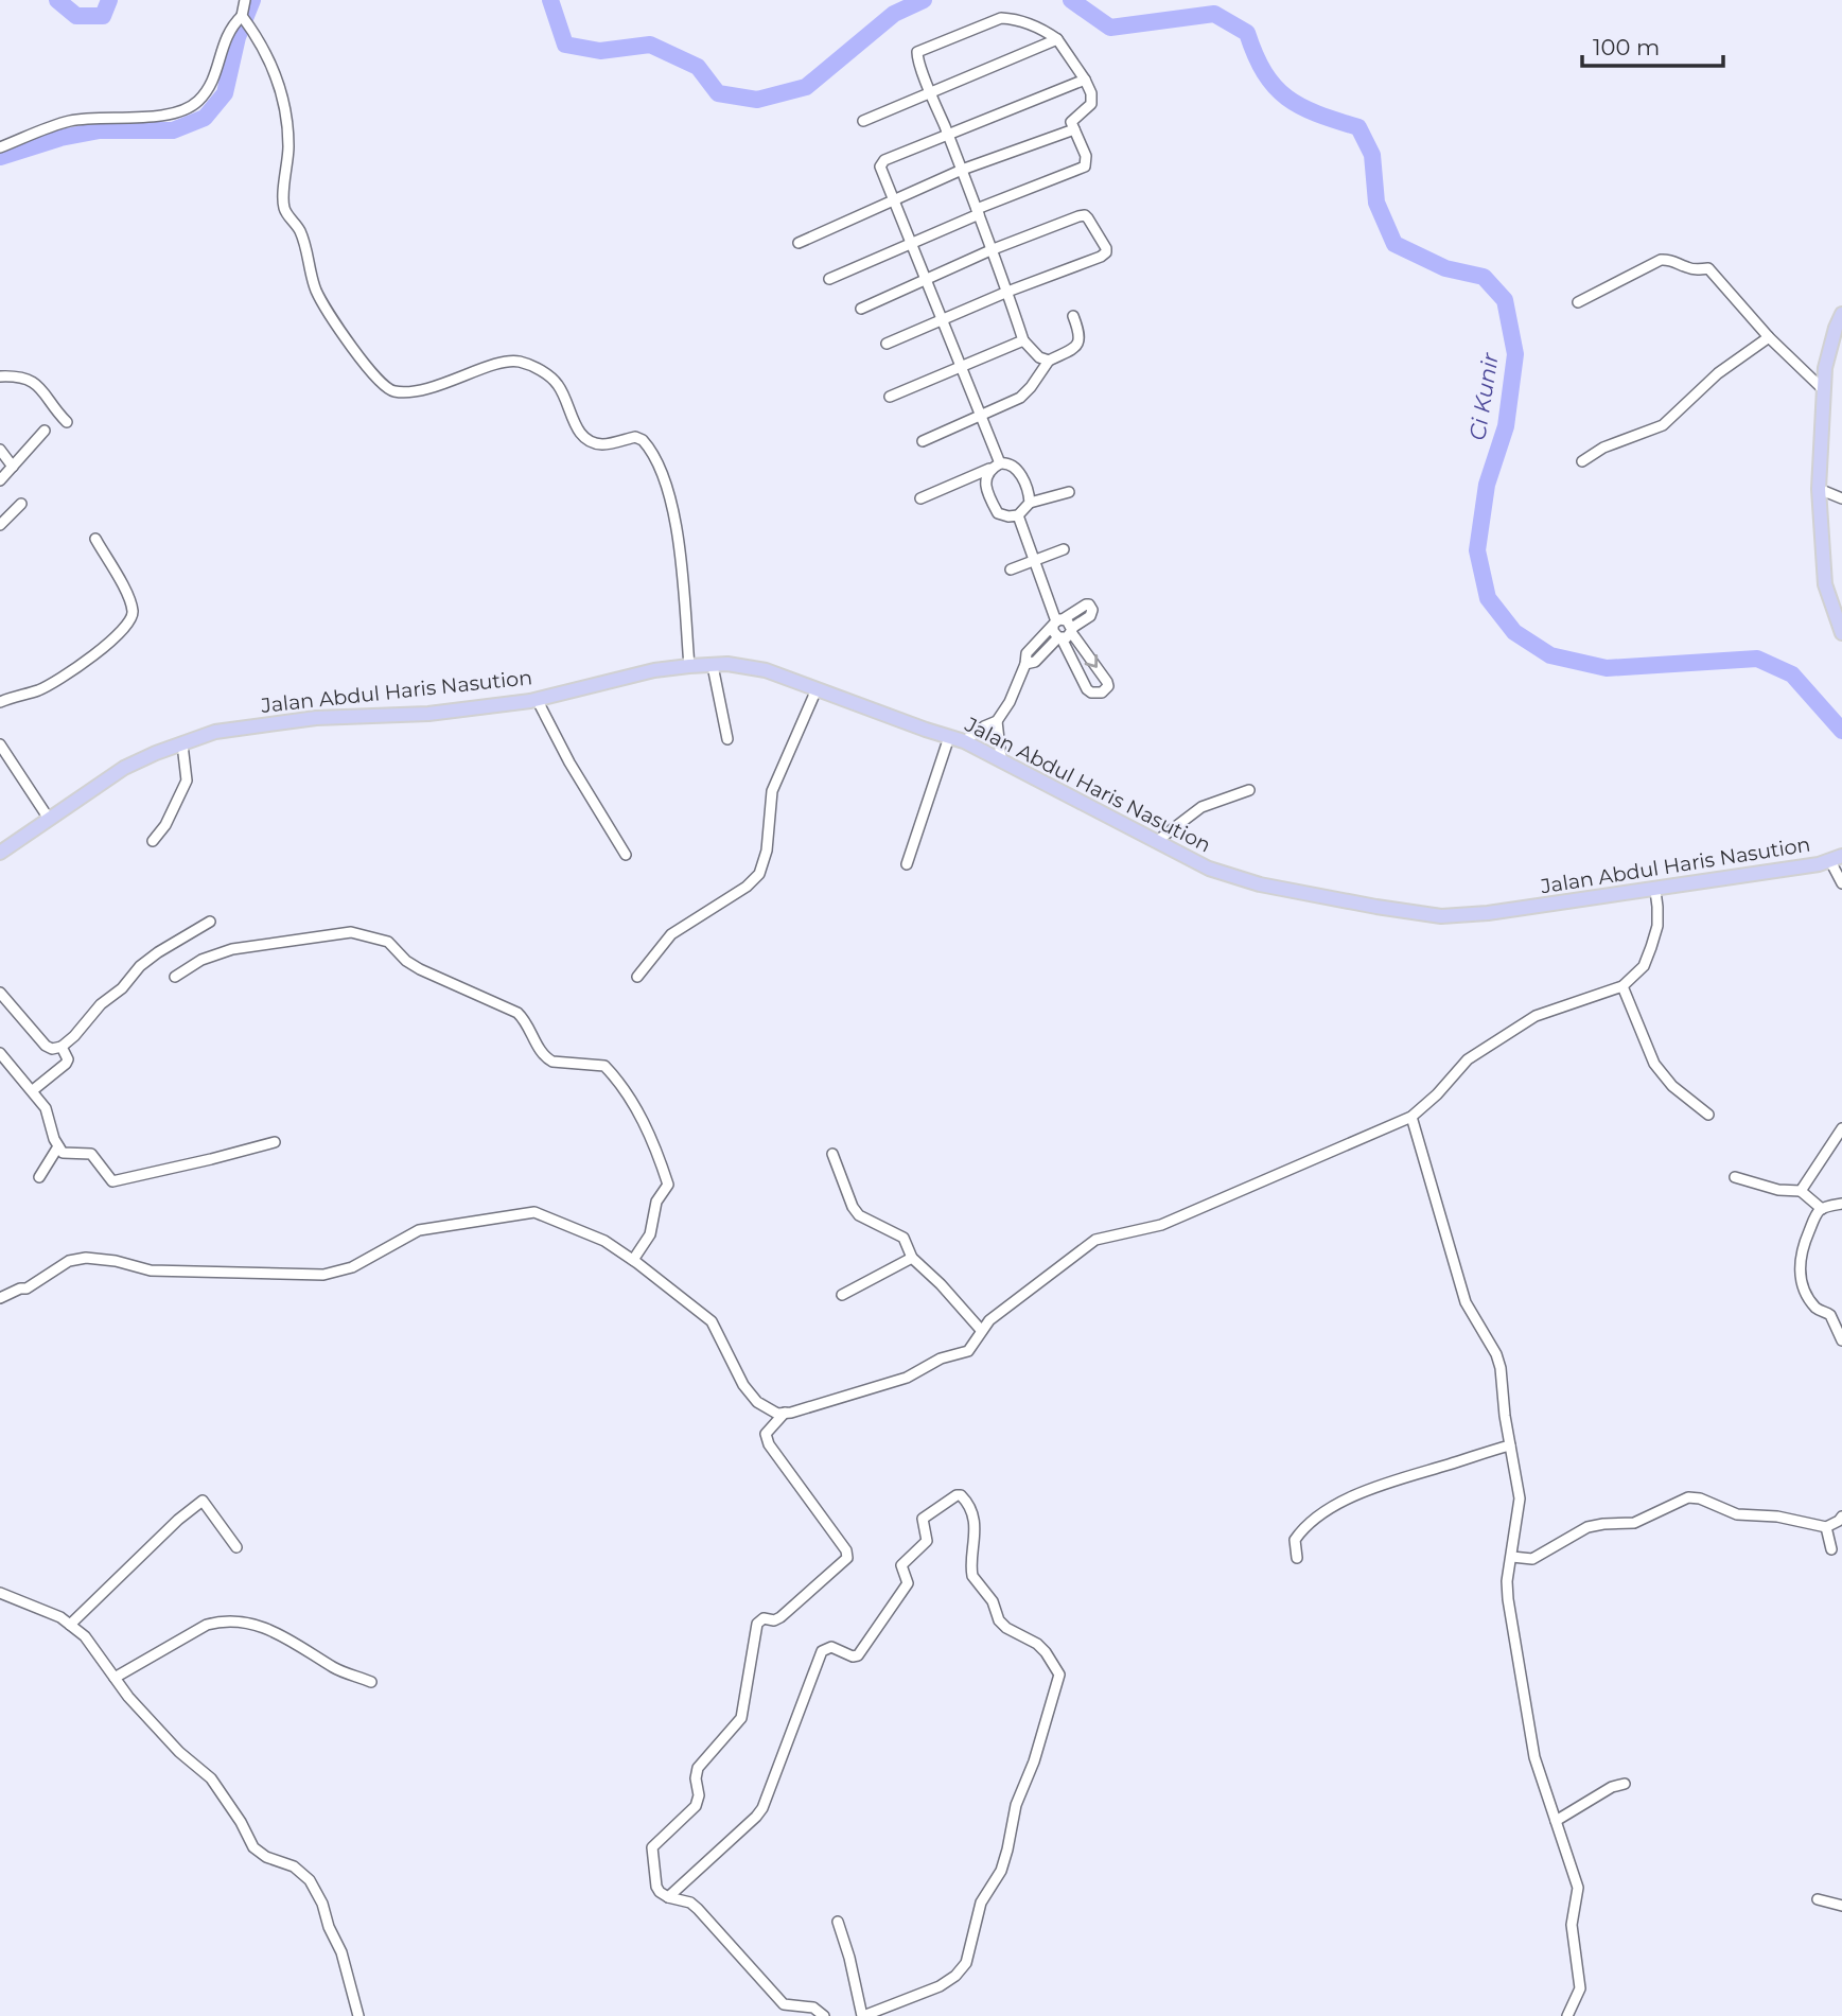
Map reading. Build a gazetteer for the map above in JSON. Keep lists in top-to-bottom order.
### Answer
{
  "streets": {
    "main road": ["Jalan Abdul Haris Nasution"]
  },
  "water": ["Ci Kunir"],
  "scale_bar": "100 m"
}
